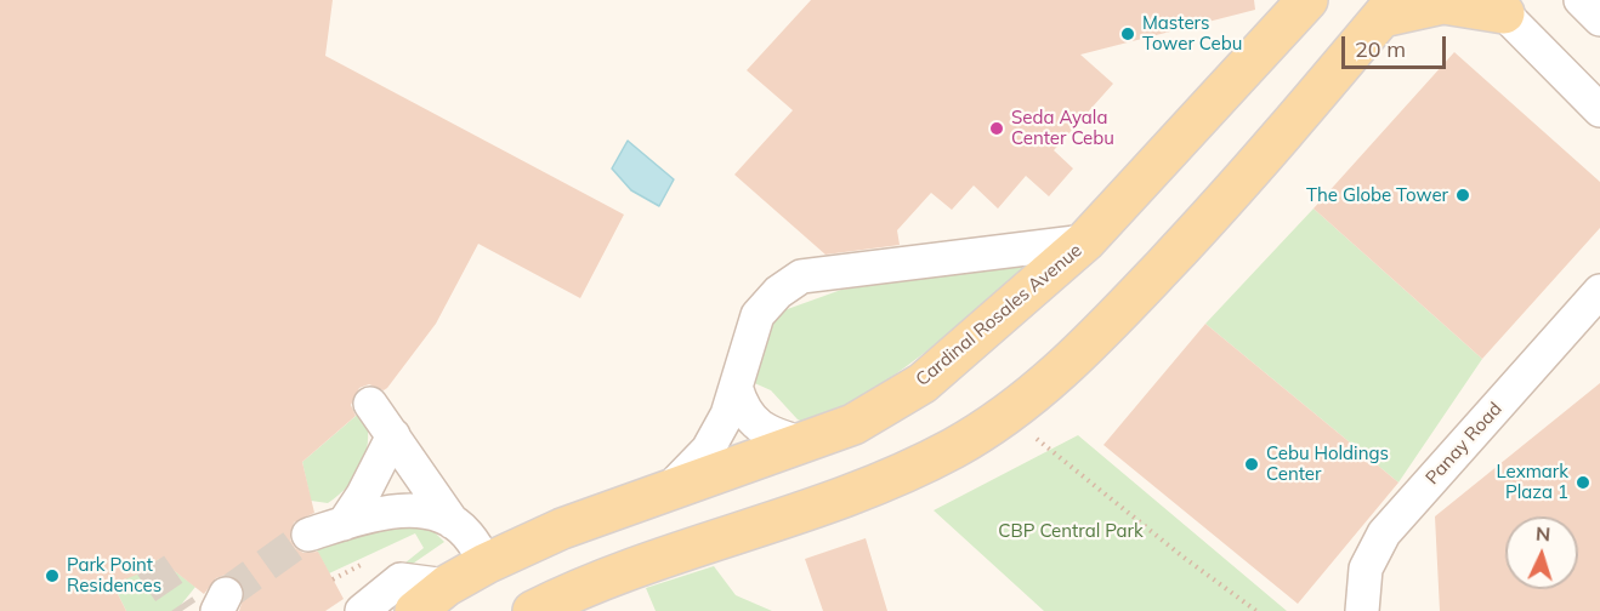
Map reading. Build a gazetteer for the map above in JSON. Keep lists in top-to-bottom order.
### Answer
{
  "streets": {
    "main road": ["Cardinal Rosales Avenue"],
    "street": ["Panay Road"]
  },
  "parks": ["CBP Central Park"],
  "places": [
    "Masters Tower Cebu",
    "Seda Ayala Center Cebu",
    "The Globe Tower",
    "Cebu Holdings Center",
    "Lexmark Plaza 1",
    "Park Point Residences"
  ],
  "scale_bar": "20 m",
  "north": "top"
}
